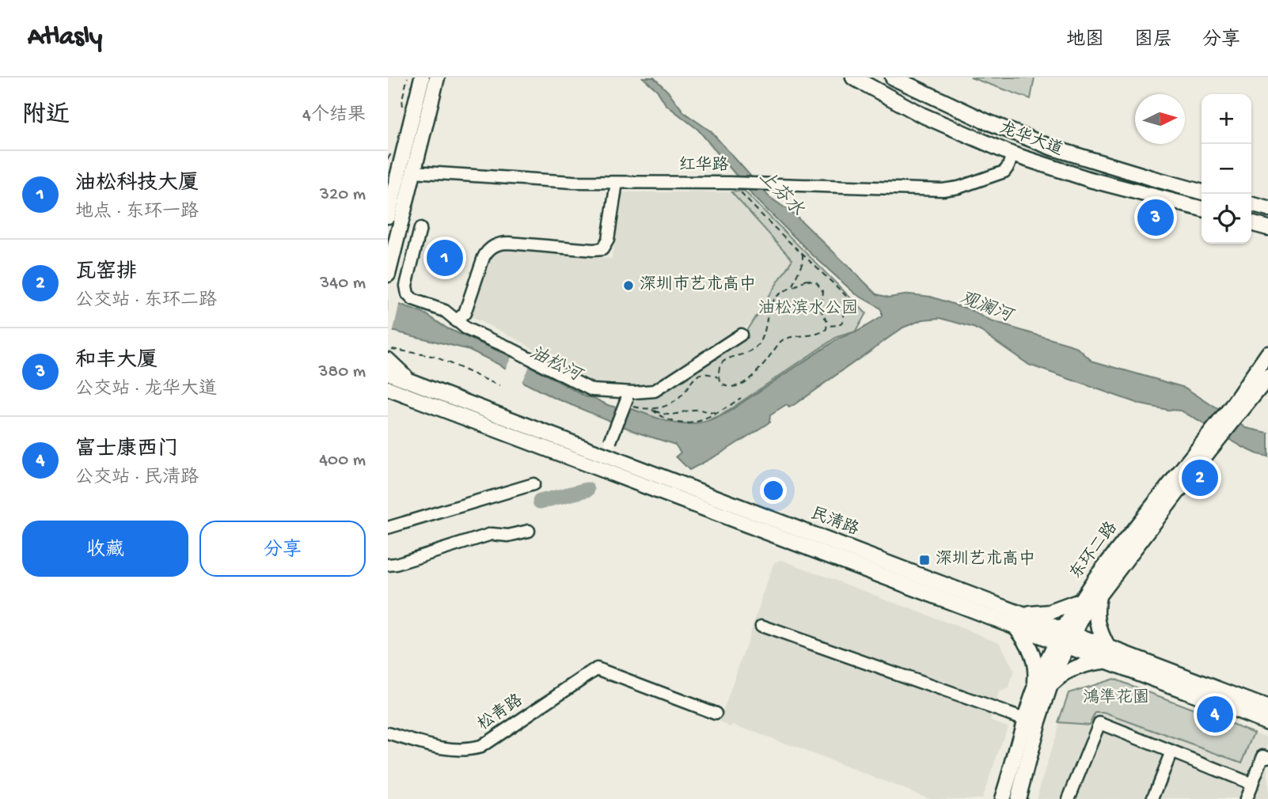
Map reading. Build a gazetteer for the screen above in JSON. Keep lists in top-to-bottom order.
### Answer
{
  "streets": {
    "main road": ["龙华大道", "民清路", "东环二路"],
    "street": ["红华路", "松青路"]
  },
  "crossings": [
    ["龙华大道", "红华路"],
    ["民清路", "东环二路"]
  ],
  "water": ["上芬水", "观澜河", "油松河"],
  "parks": ["油松滨水公园", "鴻準花園"],
  "places": {
    "other": ["深圳市艺术高中"],
    "transit": ["深圳艺术高中"]
  },
  "north": "right",
  "page": {
    "header": "Atlasly",
    "nav": ["地图", "图层", "分享"],
    "heading": ["附近", "4个结果"],
    "map_buttons": ["+", "−"],
    "list": [
      {
        "mark": "1",
        "name": "油松科技大厦",
        "note": "地点 · 东环一路",
        "value": "320 m"
      },
      {
        "mark": "2",
        "name": "瓦窑排",
        "note": "公交站 · 东环二路",
        "value": "340 m"
      },
      {
        "mark": "3",
        "name": "和丰大厦",
        "note": "公交站 · 龙华大道",
        "value": "380 m"
      },
      {
        "mark": "4",
        "name": "富士康西门",
        "note": "公交站 · 民清路",
        "value": "400 m"
      }
    ],
    "pins": [
      "3",
      "1",
      "2",
      "4"
    ],
    "buttons": ["收藏", "分享"]
  }
}
